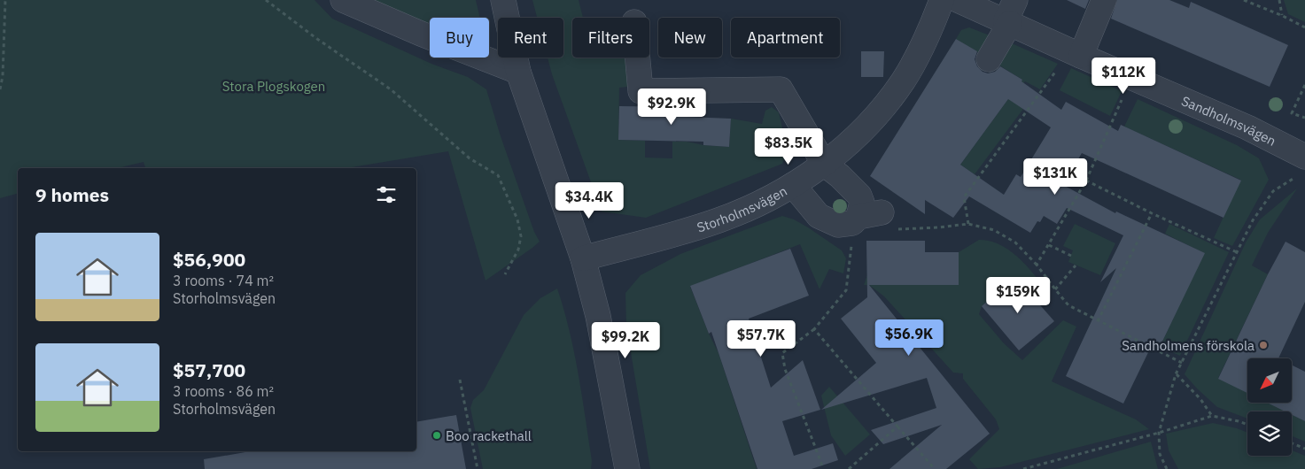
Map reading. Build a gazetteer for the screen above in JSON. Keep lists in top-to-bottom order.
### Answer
{
  "streets": {
    "street": ["Sandholmsvägen", "Storholmsvägen"]
  },
  "parks": ["Stora Plogskogen"],
  "places": ["Sandholmens förskola", "Boo rackethall"],
  "north": "bottom left",
  "page": {
    "chip": [
      "Buy",
      "Rent",
      "Filters",
      "New",
      "Apartment"
    ],
    "price": [
      "$112K",
      "$92.9K",
      "$83.5K",
      "$131K",
      "$34.4K",
      "$159K",
      "$56.9K",
      "$57.7K",
      "$99.2K"
    ],
    "heading": "9 homes",
    "list": [
      {
        "name": "$56,900",
        "note": "3 rooms · 74 m² · Storholmsvägen"
      },
      {
        "name": "$57,700",
        "note": "3 rooms · 86 m² · Storholmsvägen"
      }
    ]
  }
}
